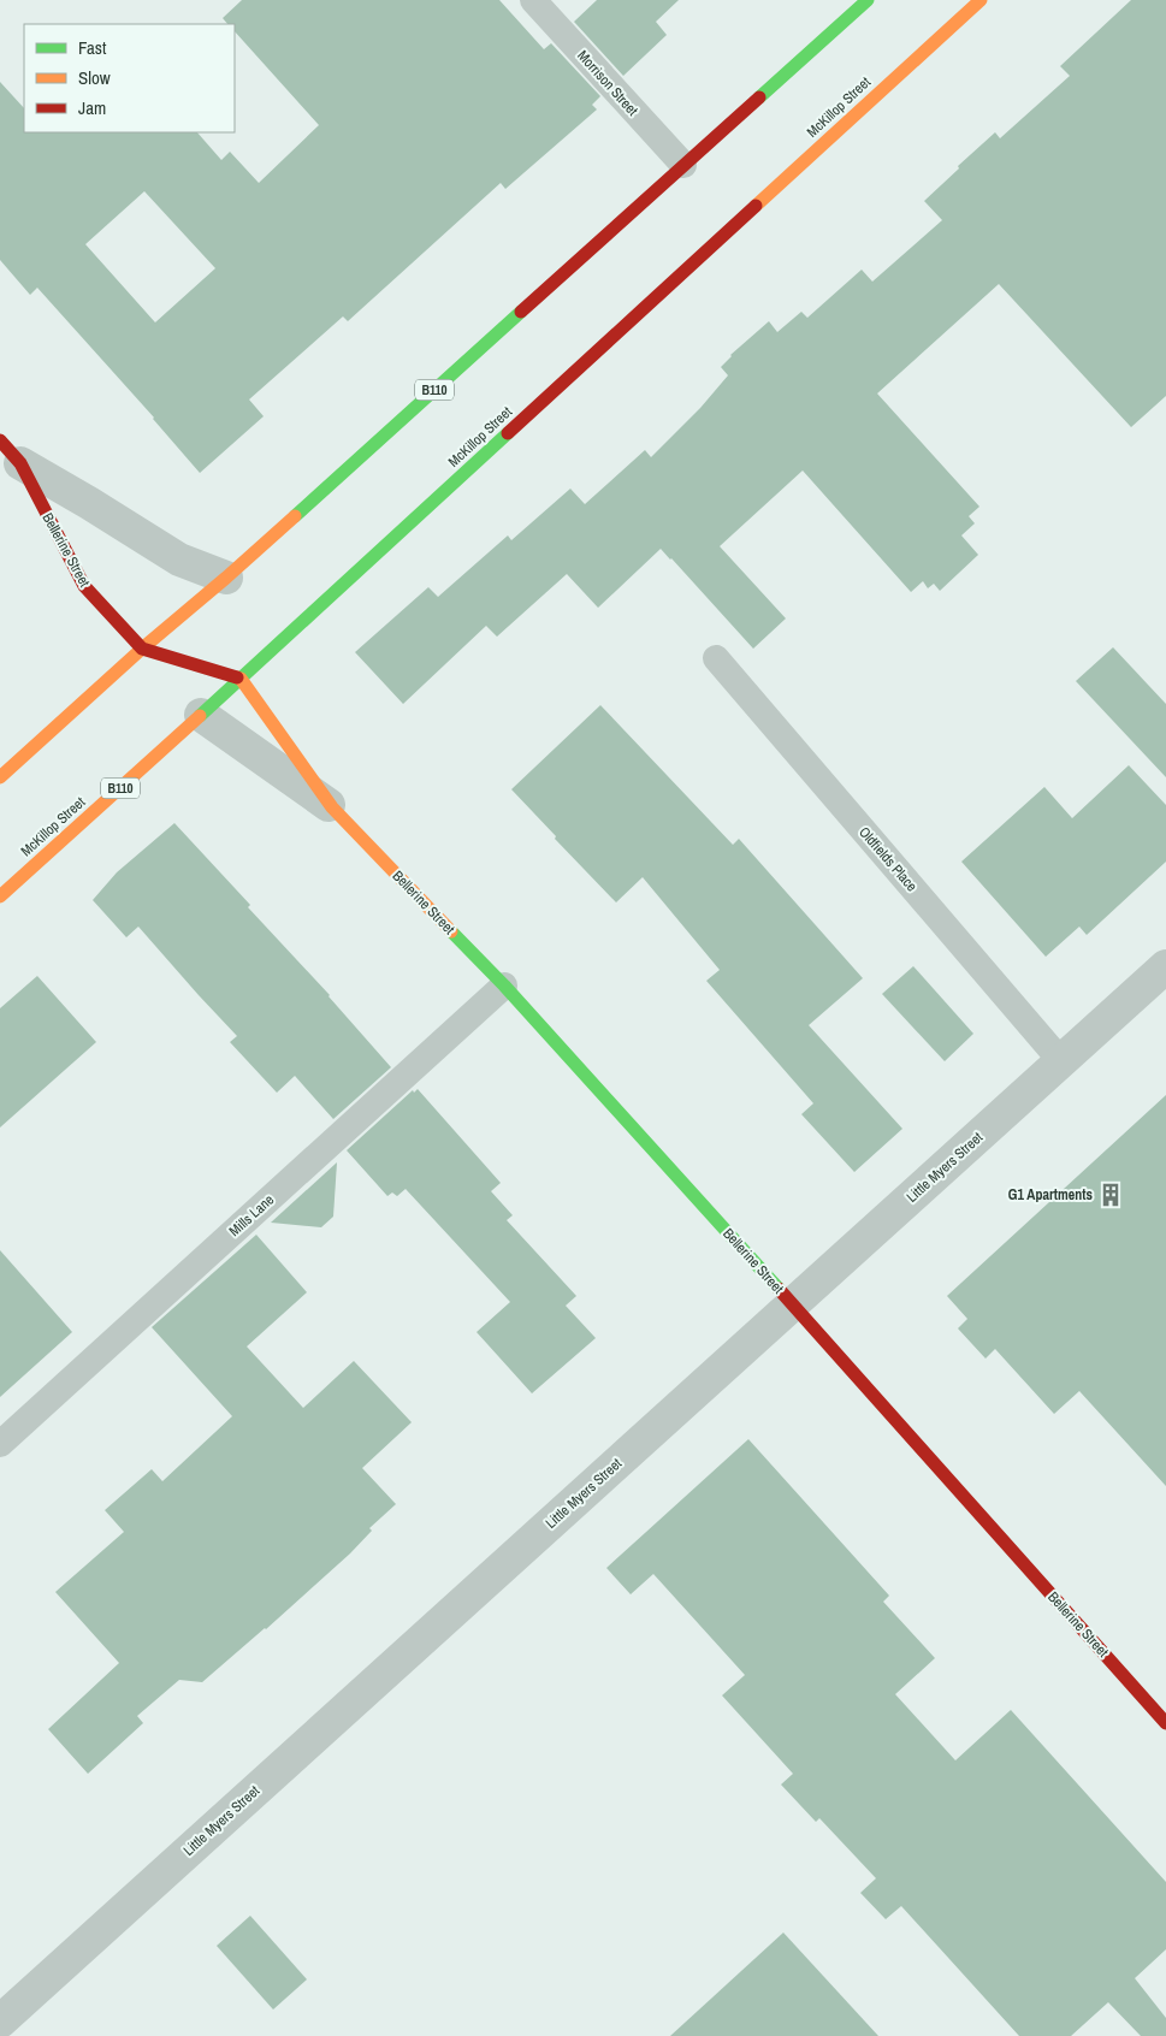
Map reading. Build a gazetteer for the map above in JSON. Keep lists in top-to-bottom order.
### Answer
{
  "streets": {
    "main road": ["McKillop Street", "B110", "Bellerine Street"],
    "street": ["Little Myers Street"],
    "lane": ["Morrison Street", "Oldfields Place", "Mills Lane"]
  },
  "crossings": [
    ["Morrison Street", "B110"],
    ["McKillop Street", "Bellerine Street"],
    ["B110", "Bellerine Street"],
    ["Bellerine Street", "Little Myers Street"],
    ["Bellerine Street", "Mills Lane"],
    ["Oldfields Place", "Little Myers Street"]
  ],
  "places": {
    "building": ["G1 Apartments"]
  },
  "legend": ["Fast", "Slow", "Jam"]
}
